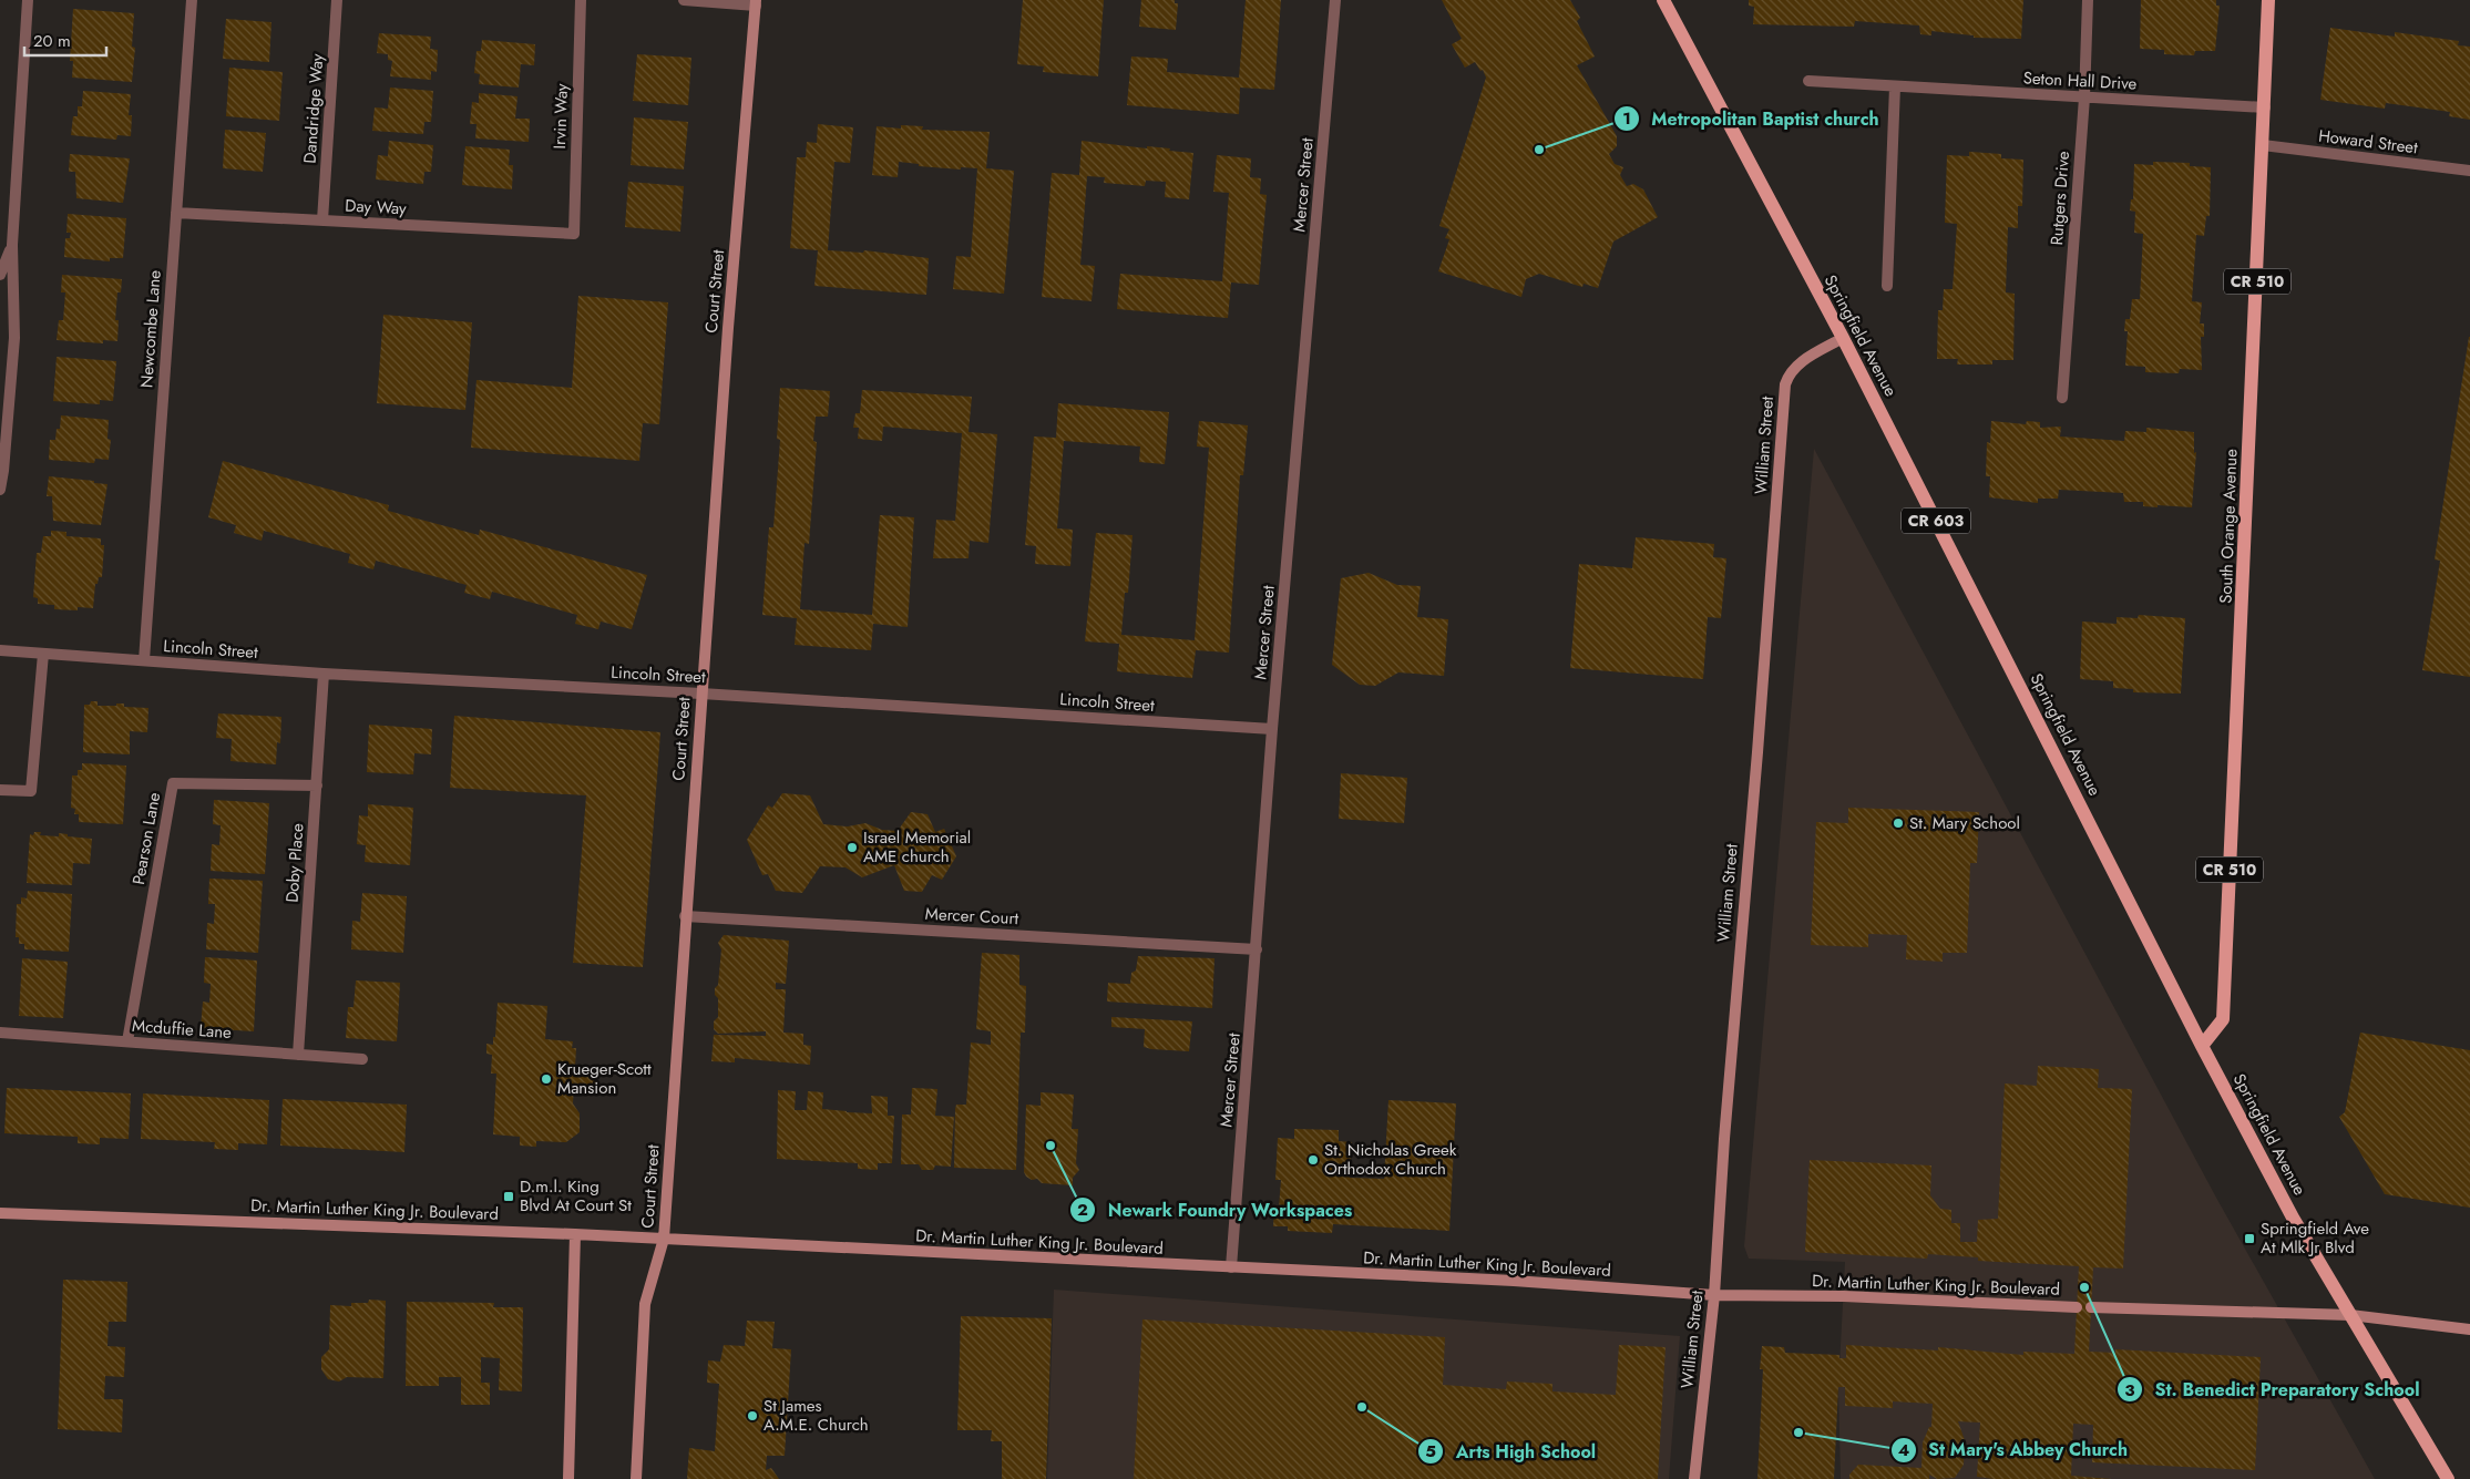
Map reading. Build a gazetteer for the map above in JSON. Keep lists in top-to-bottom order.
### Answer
{
  "streets": {
    "main road": [
      "CR 510",
      "Springfield Avenue",
      "CR 603",
      "South Orange Avenue"
    ],
    "street": [
      "Seton Hall Drive",
      "Dandridge Way",
      "Irvin Way",
      "Howard Street",
      "Mercer Street",
      "Rutgers Drive",
      "Day Way",
      "Court Street",
      "Newcombe Lane",
      "William Street",
      "Lincoln Street",
      "Pearson Lane",
      "Doby Place",
      "Mercer Court",
      "Mcduffie Lane",
      "Dr. Martin Luther King Jr. Boulevard"
    ]
  },
  "crossings": [
    ["Seton Hall Drive", "Rutgers Drive"],
    ["Seton Hall Drive", "South Orange Avenue"],
    ["Dandridge Way", "Day Way"],
    ["Irvin Way", "Day Way"],
    ["Howard Street", "South Orange Avenue"],
    ["Mercer Street", "Lincoln Street"],
    ["Mercer Street", "Mercer Court"],
    ["Mercer Street", "Dr. Martin Luther King Jr. Boulevard"],
    ["Day Way", "Newcombe Lane"],
    ["Court Street", "Lincoln Street"],
    ["Court Street", "Mercer Court"],
    ["Court Street", "Dr. Martin Luther King Jr. Boulevard"],
    ["Newcombe Lane", "Lincoln Street"],
    ["Springfield Avenue", "William Street"],
    ["Springfield Avenue", "South Orange Avenue"],
    ["William Street", "Dr. Martin Luther King Jr. Boulevard"],
    ["Lincoln Street", "Doby Place"],
    ["Pearson Lane", "Doby Place"],
    ["Pearson Lane", "Mcduffie Lane"],
    ["Doby Place", "Mcduffie Lane"]
  ],
  "places": {
    "other": [
      "Metropolitan Baptist church",
      "St. Mary School",
      "Israel Memorial AME church",
      "Krueger-Scott Mansion",
      "Newark Foundry Workspaces",
      "St. Nicholas Greek Orthodox Church",
      "St. Benedict Preparatory School",
      "Arts High School",
      "St James A.M.E. Church",
      "St Mary's Abbey Church"
    ],
    "transit": ["D.m.l. King Blvd At Court St", "Springfield Ave At Mlk Jr Blvd"]
  },
  "scale_bar": "20 m"
}
